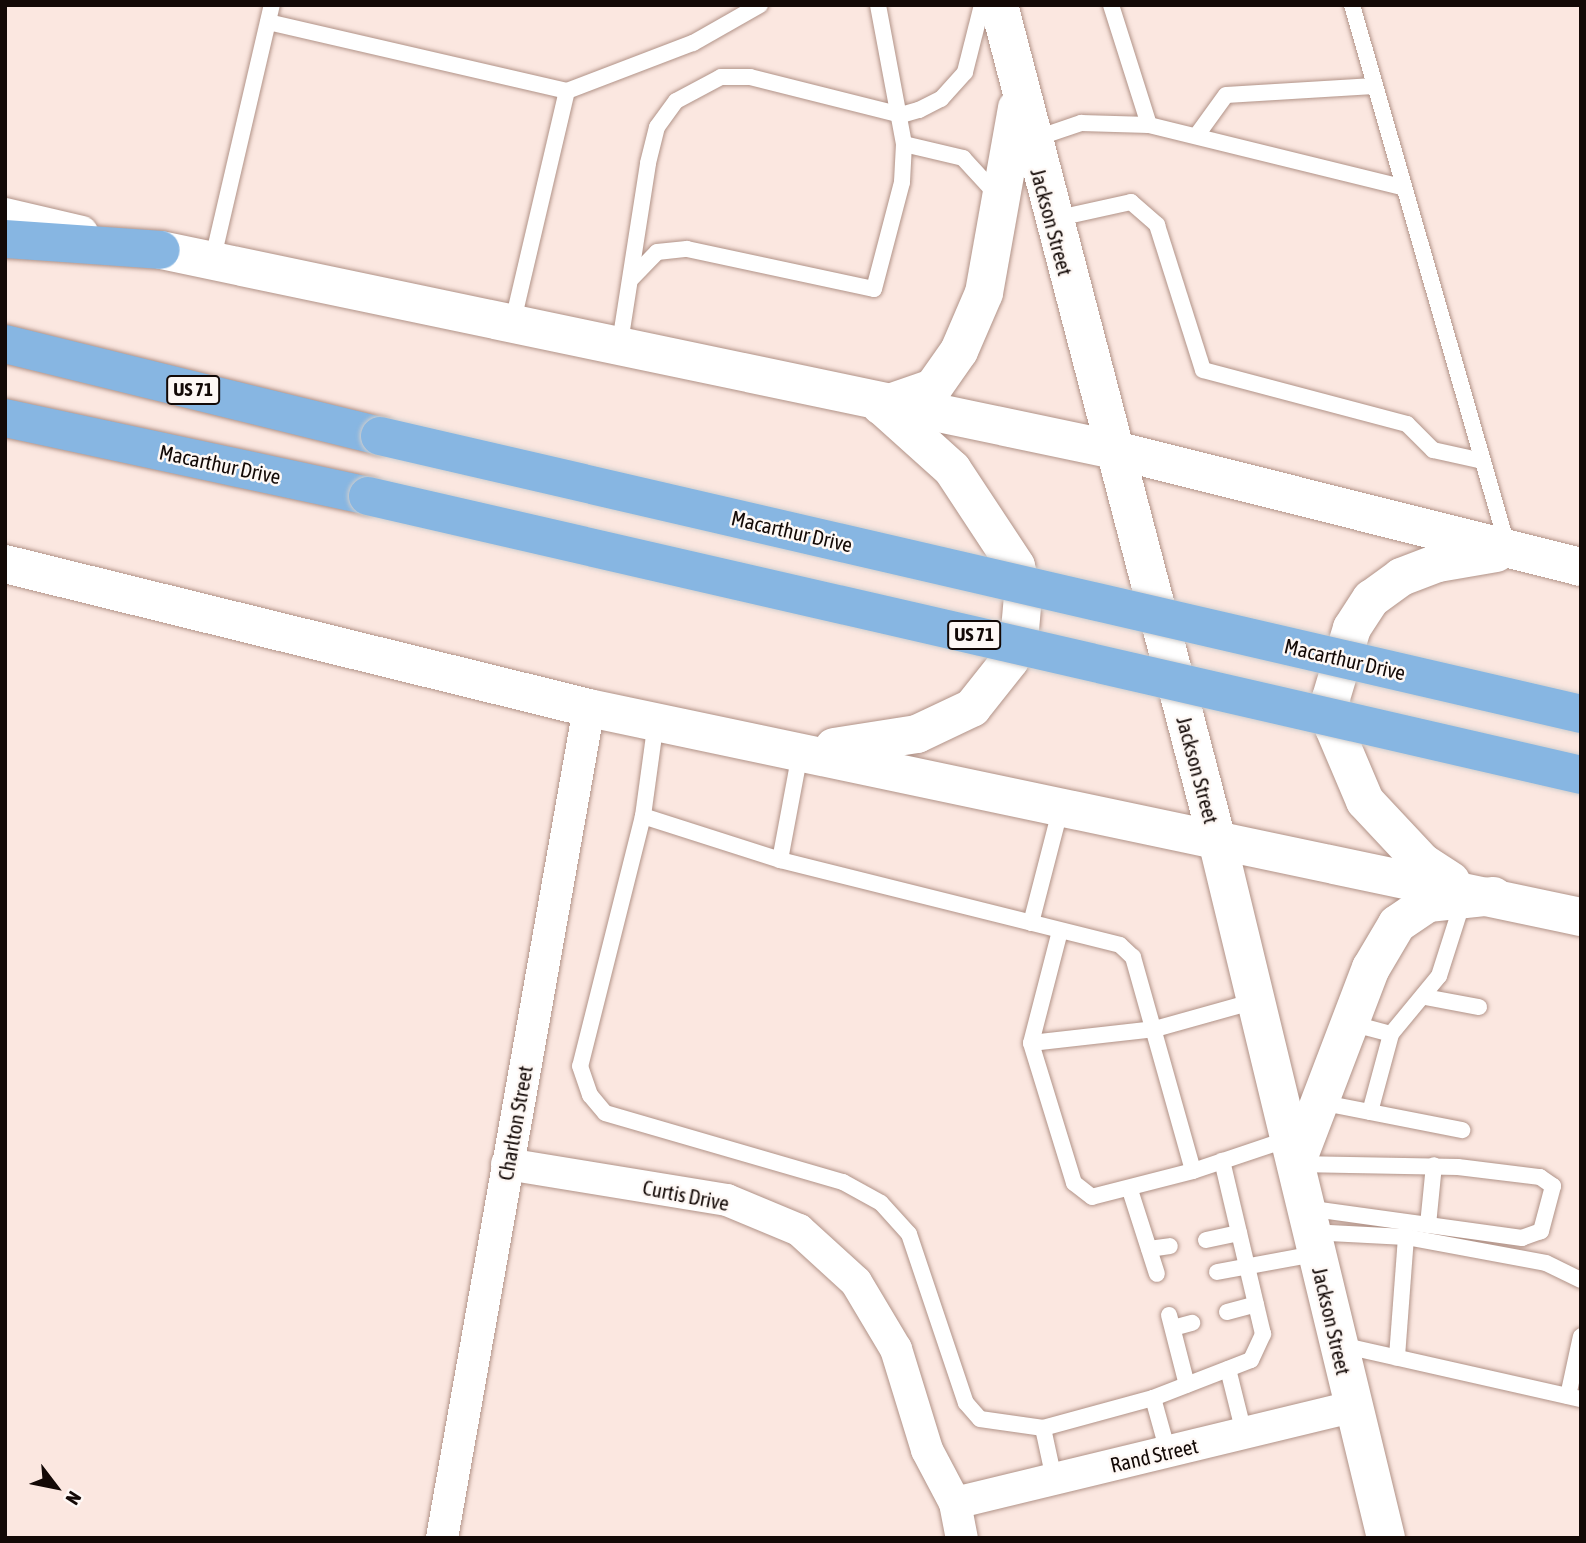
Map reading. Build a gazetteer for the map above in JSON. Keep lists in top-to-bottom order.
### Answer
{
  "streets": {
    "highway": ["US 71", "Macarthur Drive"],
    "street": [
      "Jackson Street",
      "Charlton Street",
      "Curtis Drive",
      "Rand Street"
    ]
  },
  "crossings": [
    ["Jackson Street", "Rand Street"],
    ["Charlton Street", "Curtis Drive"],
    ["Curtis Drive", "Rand Street"]
  ],
  "north": "bottom right"
}
